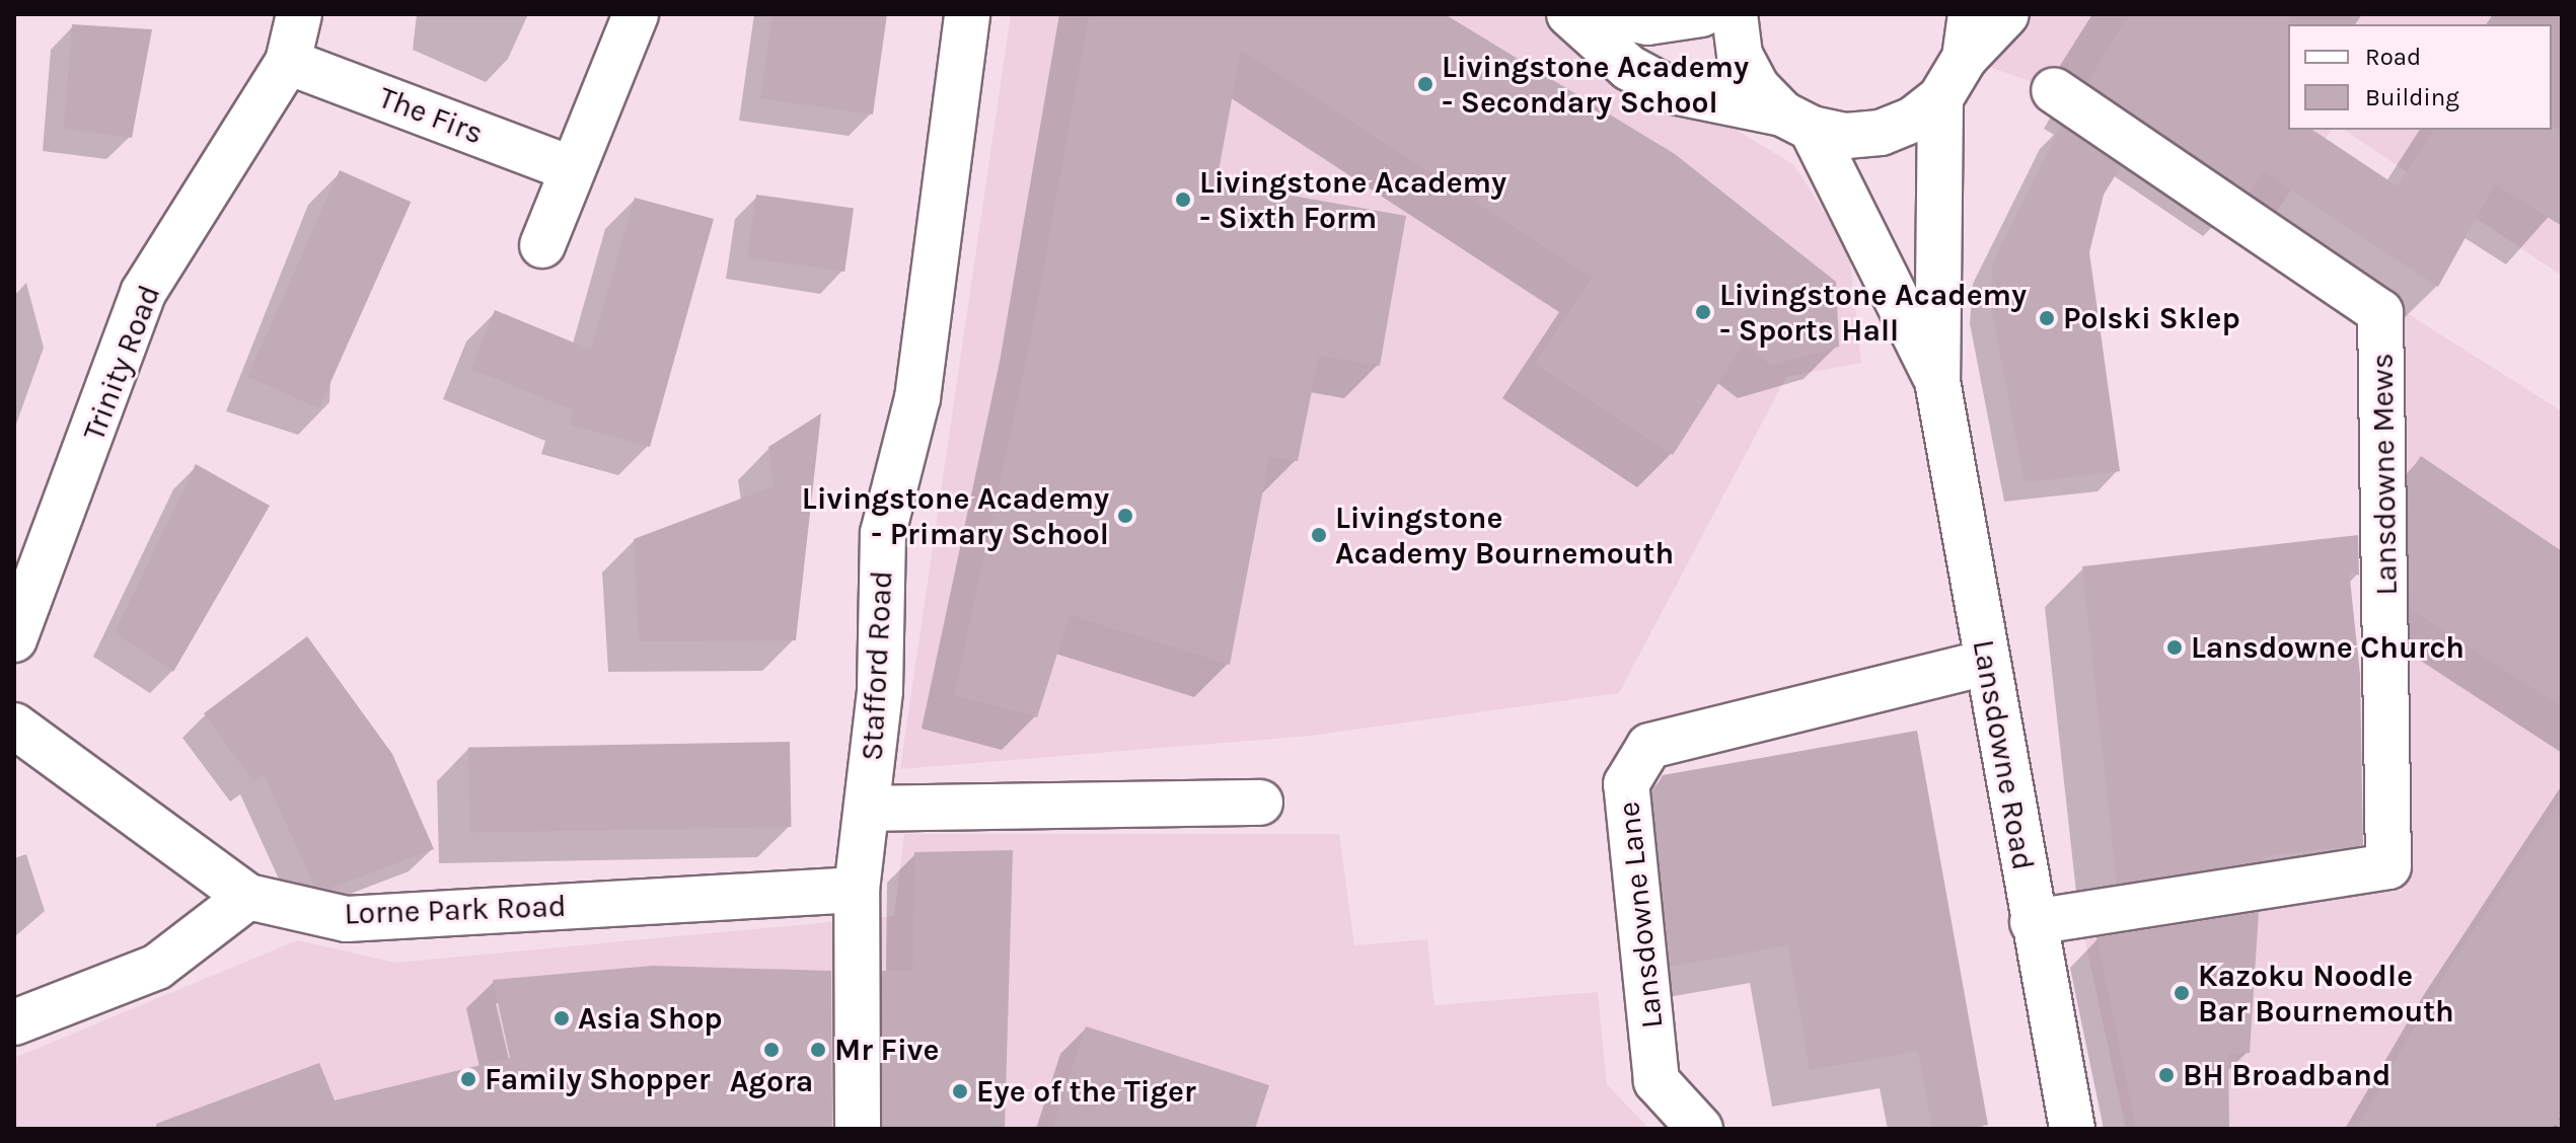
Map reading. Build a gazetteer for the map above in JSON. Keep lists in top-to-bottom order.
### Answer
{
  "streets": {
    "street": [
      "The Firs",
      "Trinity Road",
      "Lansdowne Mews",
      "Stafford Road",
      "Lansdowne Road",
      "Lorne Park Road",
      "Lansdowne Lane"
    ]
  },
  "crossings": [
    ["The Firs", "Trinity Road"],
    ["Lansdowne Mews", "Lansdowne Road"],
    ["Stafford Road", "Lorne Park Road"],
    ["Lansdowne Road", "Lansdowne Lane"]
  ],
  "places": [
    "Livingstone Academy - Secondary School",
    "Livingstone Academy - Sixth Form",
    "Livingstone Academy - Sports Hall",
    "Polski Sklep",
    "Livingstone Academy - Primary School",
    "Livingstone Academy Bournemouth",
    "Lansdowne Church",
    "Kazoku Noodle Bar Bournemouth",
    "Asia Shop",
    "Agora",
    "Mr Five",
    "BH Broadband",
    "Family Shopper",
    "Eye of the Tiger"
  ],
  "legend": ["Road", "Building"]
}
